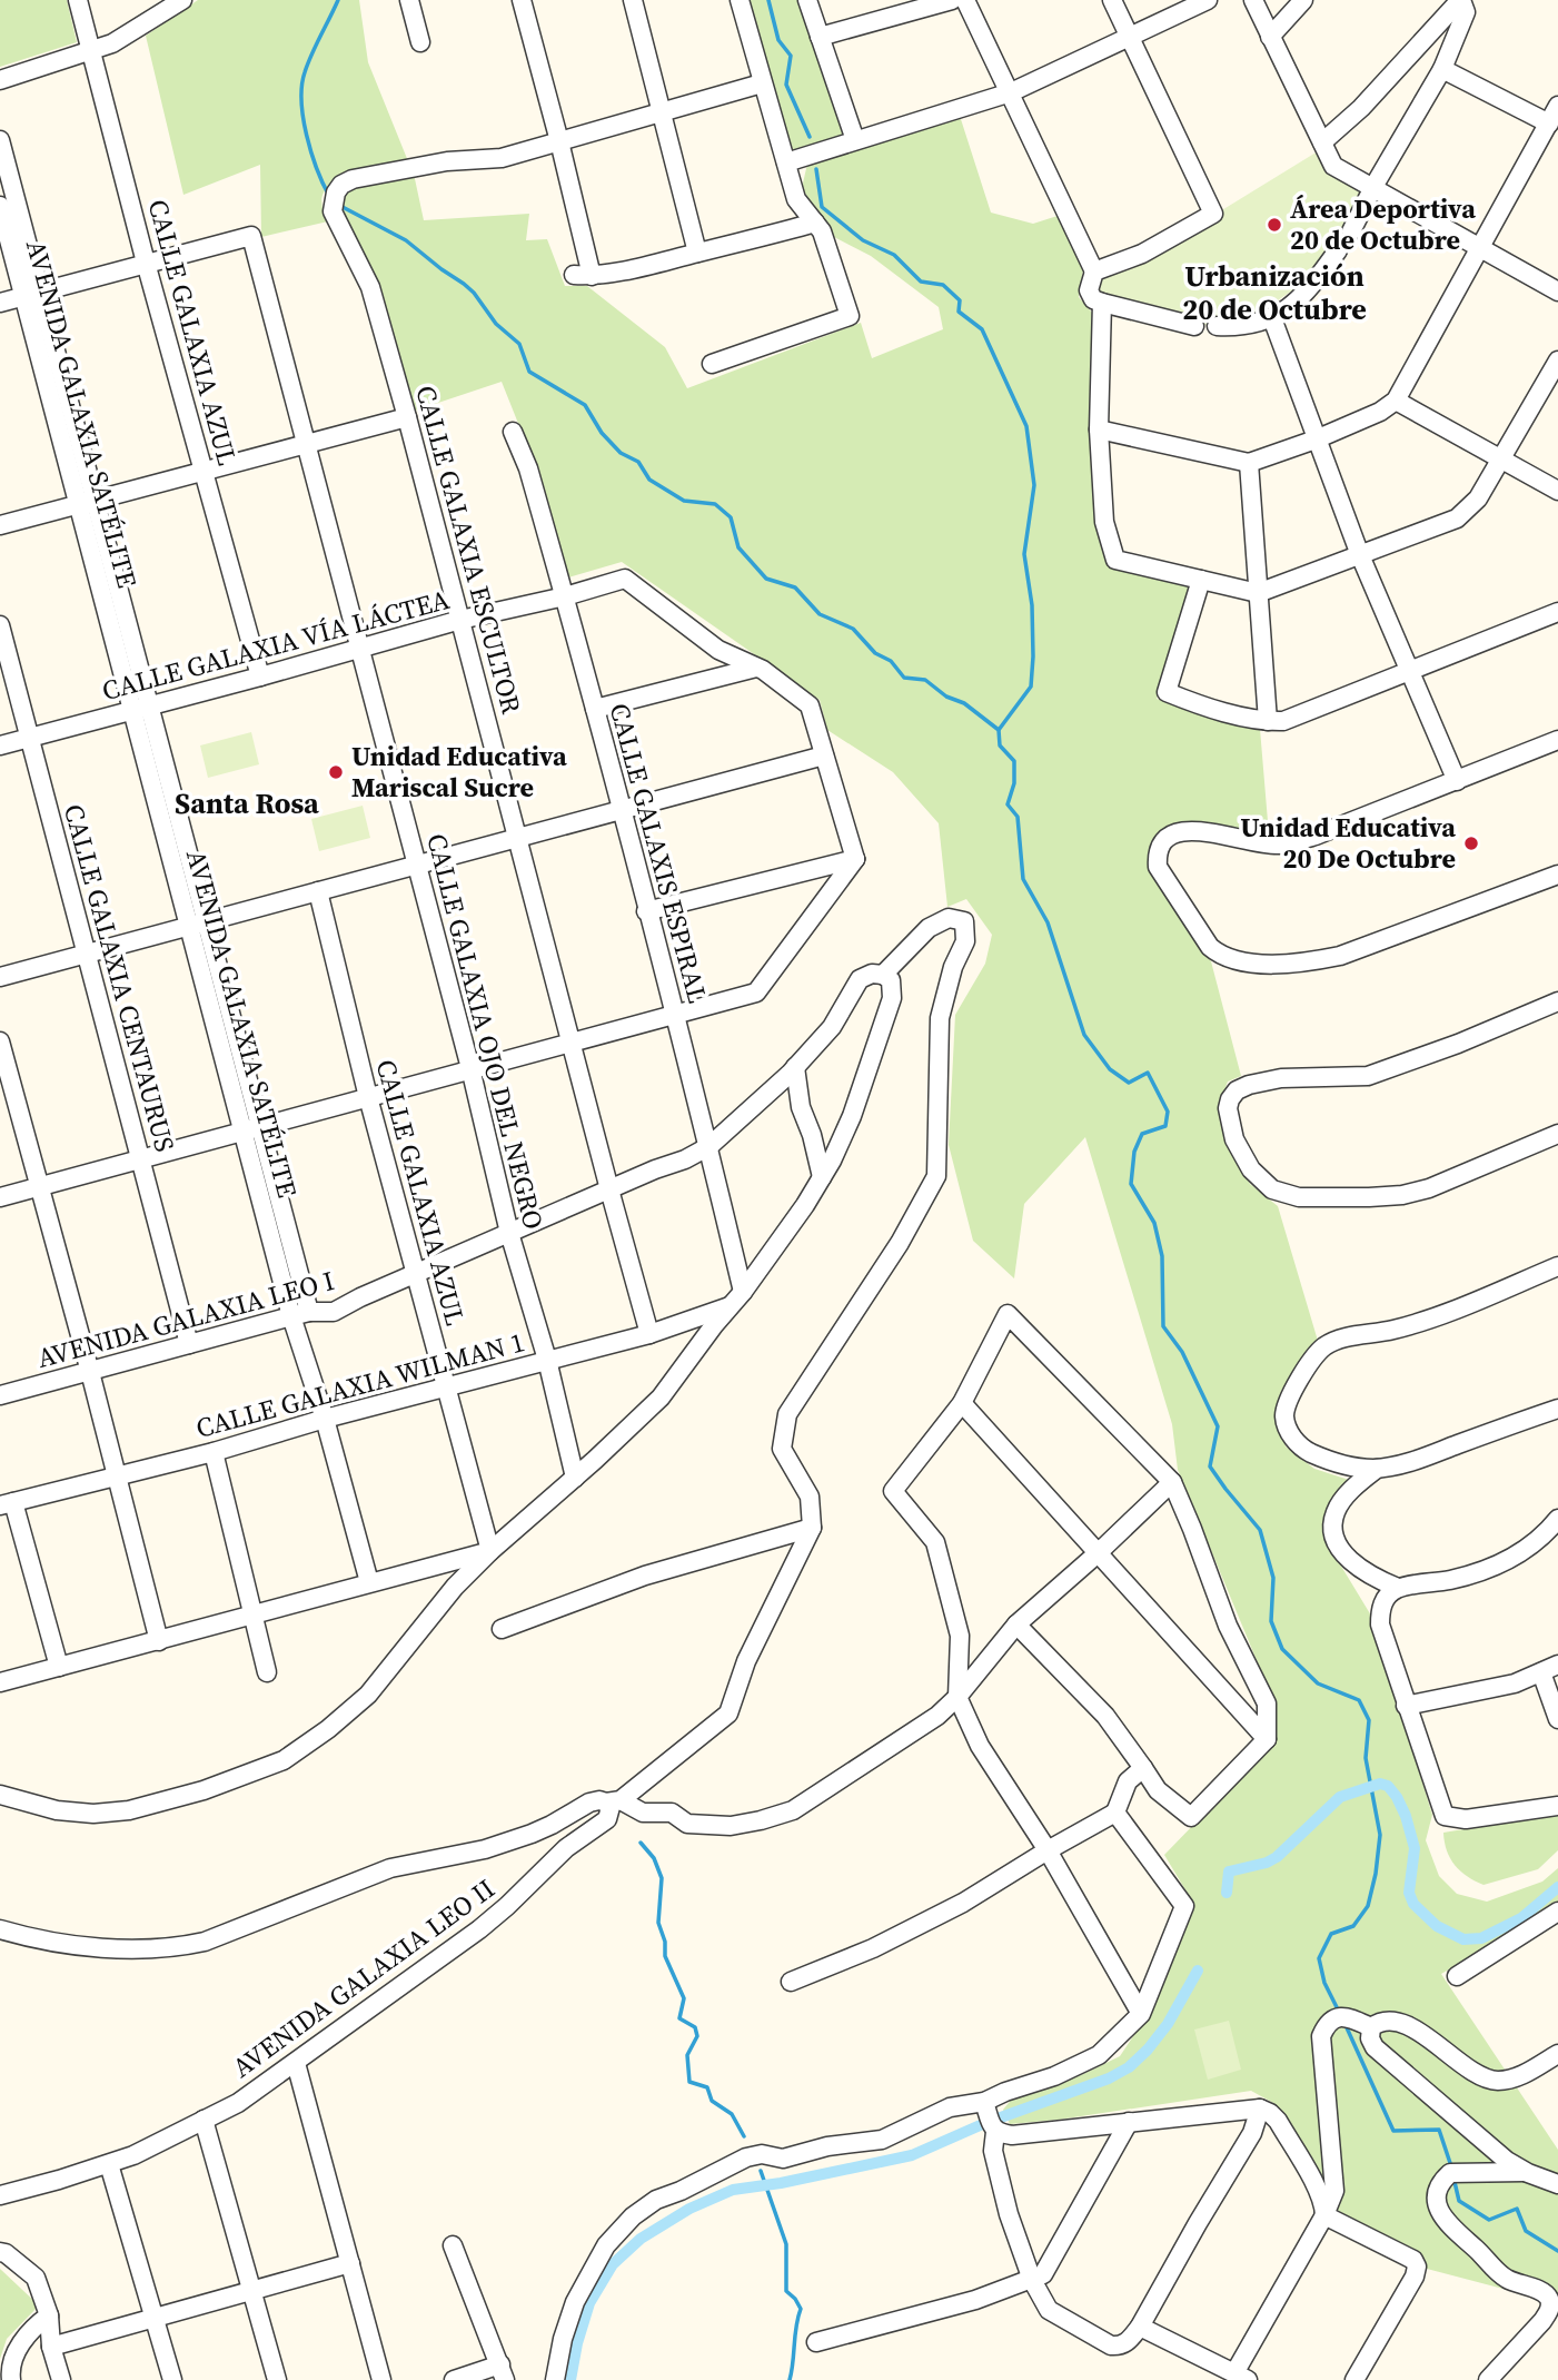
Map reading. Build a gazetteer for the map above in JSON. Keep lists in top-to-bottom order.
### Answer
{
  "streets": {
    "street": [
      "CALLE GALAXIA AZUL",
      "AVENIDA GALAXIA SATÉLITE",
      "CALLE GALAXIA ESCULTOR",
      "CALLE GALAXIA VÍA LÁCTEA",
      "CALLE GALAXIS ESPIRAL",
      "CALLE GALAXIA CENTAURUS",
      "CALLE GALAXIA OJO DEL NEGRO",
      "AVENIDA GALAXIA LEO I",
      "CALLE GALAXIA WILMAN 1",
      "AVENIDA GALAXIA LEO II"
    ]
  },
  "crossings": [
    ["CALLE GALAXIA AZUL", "CALLE GALAXIA VÍA LÁCTEA"],
    ["CALLE GALAXIA AZUL", "CALLE GALAXIA OJO DEL NEGRO"],
    ["CALLE GALAXIA AZUL", "AVENIDA GALAXIA LEO I"],
    ["CALLE GALAXIA AZUL", "CALLE GALAXIA WILMAN 1"],
    ["AVENIDA GALAXIA SATÉLITE", "CALLE GALAXIA VÍA LÁCTEA"],
    ["AVENIDA GALAXIA SATÉLITE", "AVENIDA GALAXIA LEO I"],
    ["AVENIDA GALAXIA SATÉLITE", "CALLE GALAXIA WILMAN 1"],
    ["CALLE GALAXIA ESCULTOR", "CALLE GALAXIA VÍA LÁCTEA"],
    ["CALLE GALAXIA ESCULTOR", "AVENIDA GALAXIA LEO I"],
    ["CALLE GALAXIA ESCULTOR", "CALLE GALAXIA WILMAN 1"],
    ["CALLE GALAXIA VÍA LÁCTEA", "CALLE GALAXIS ESPIRAL"],
    ["CALLE GALAXIA VÍA LÁCTEA", "CALLE GALAXIA CENTAURUS"],
    ["CALLE GALAXIA VÍA LÁCTEA", "CALLE GALAXIA OJO DEL NEGRO"],
    ["CALLE GALAXIS ESPIRAL", "AVENIDA GALAXIA LEO I"],
    ["CALLE GALAXIS ESPIRAL", "CALLE GALAXIA WILMAN 1"],
    ["CALLE GALAXIA CENTAURUS", "AVENIDA GALAXIA LEO I"],
    ["CALLE GALAXIA OJO DEL NEGRO", "AVENIDA GALAXIA LEO I"],
    ["CALLE GALAXIA OJO DEL NEGRO", "CALLE GALAXIA WILMAN 1"]
  ],
  "districts": ["Urbanización 20 de Octubre", "Santa Rosa"],
  "places": ["Área Deportiva 20 de Octubre", "Unidad Educativa Mariscal Sucre", "Unidad Educativa 20 De Octubre"]
}
